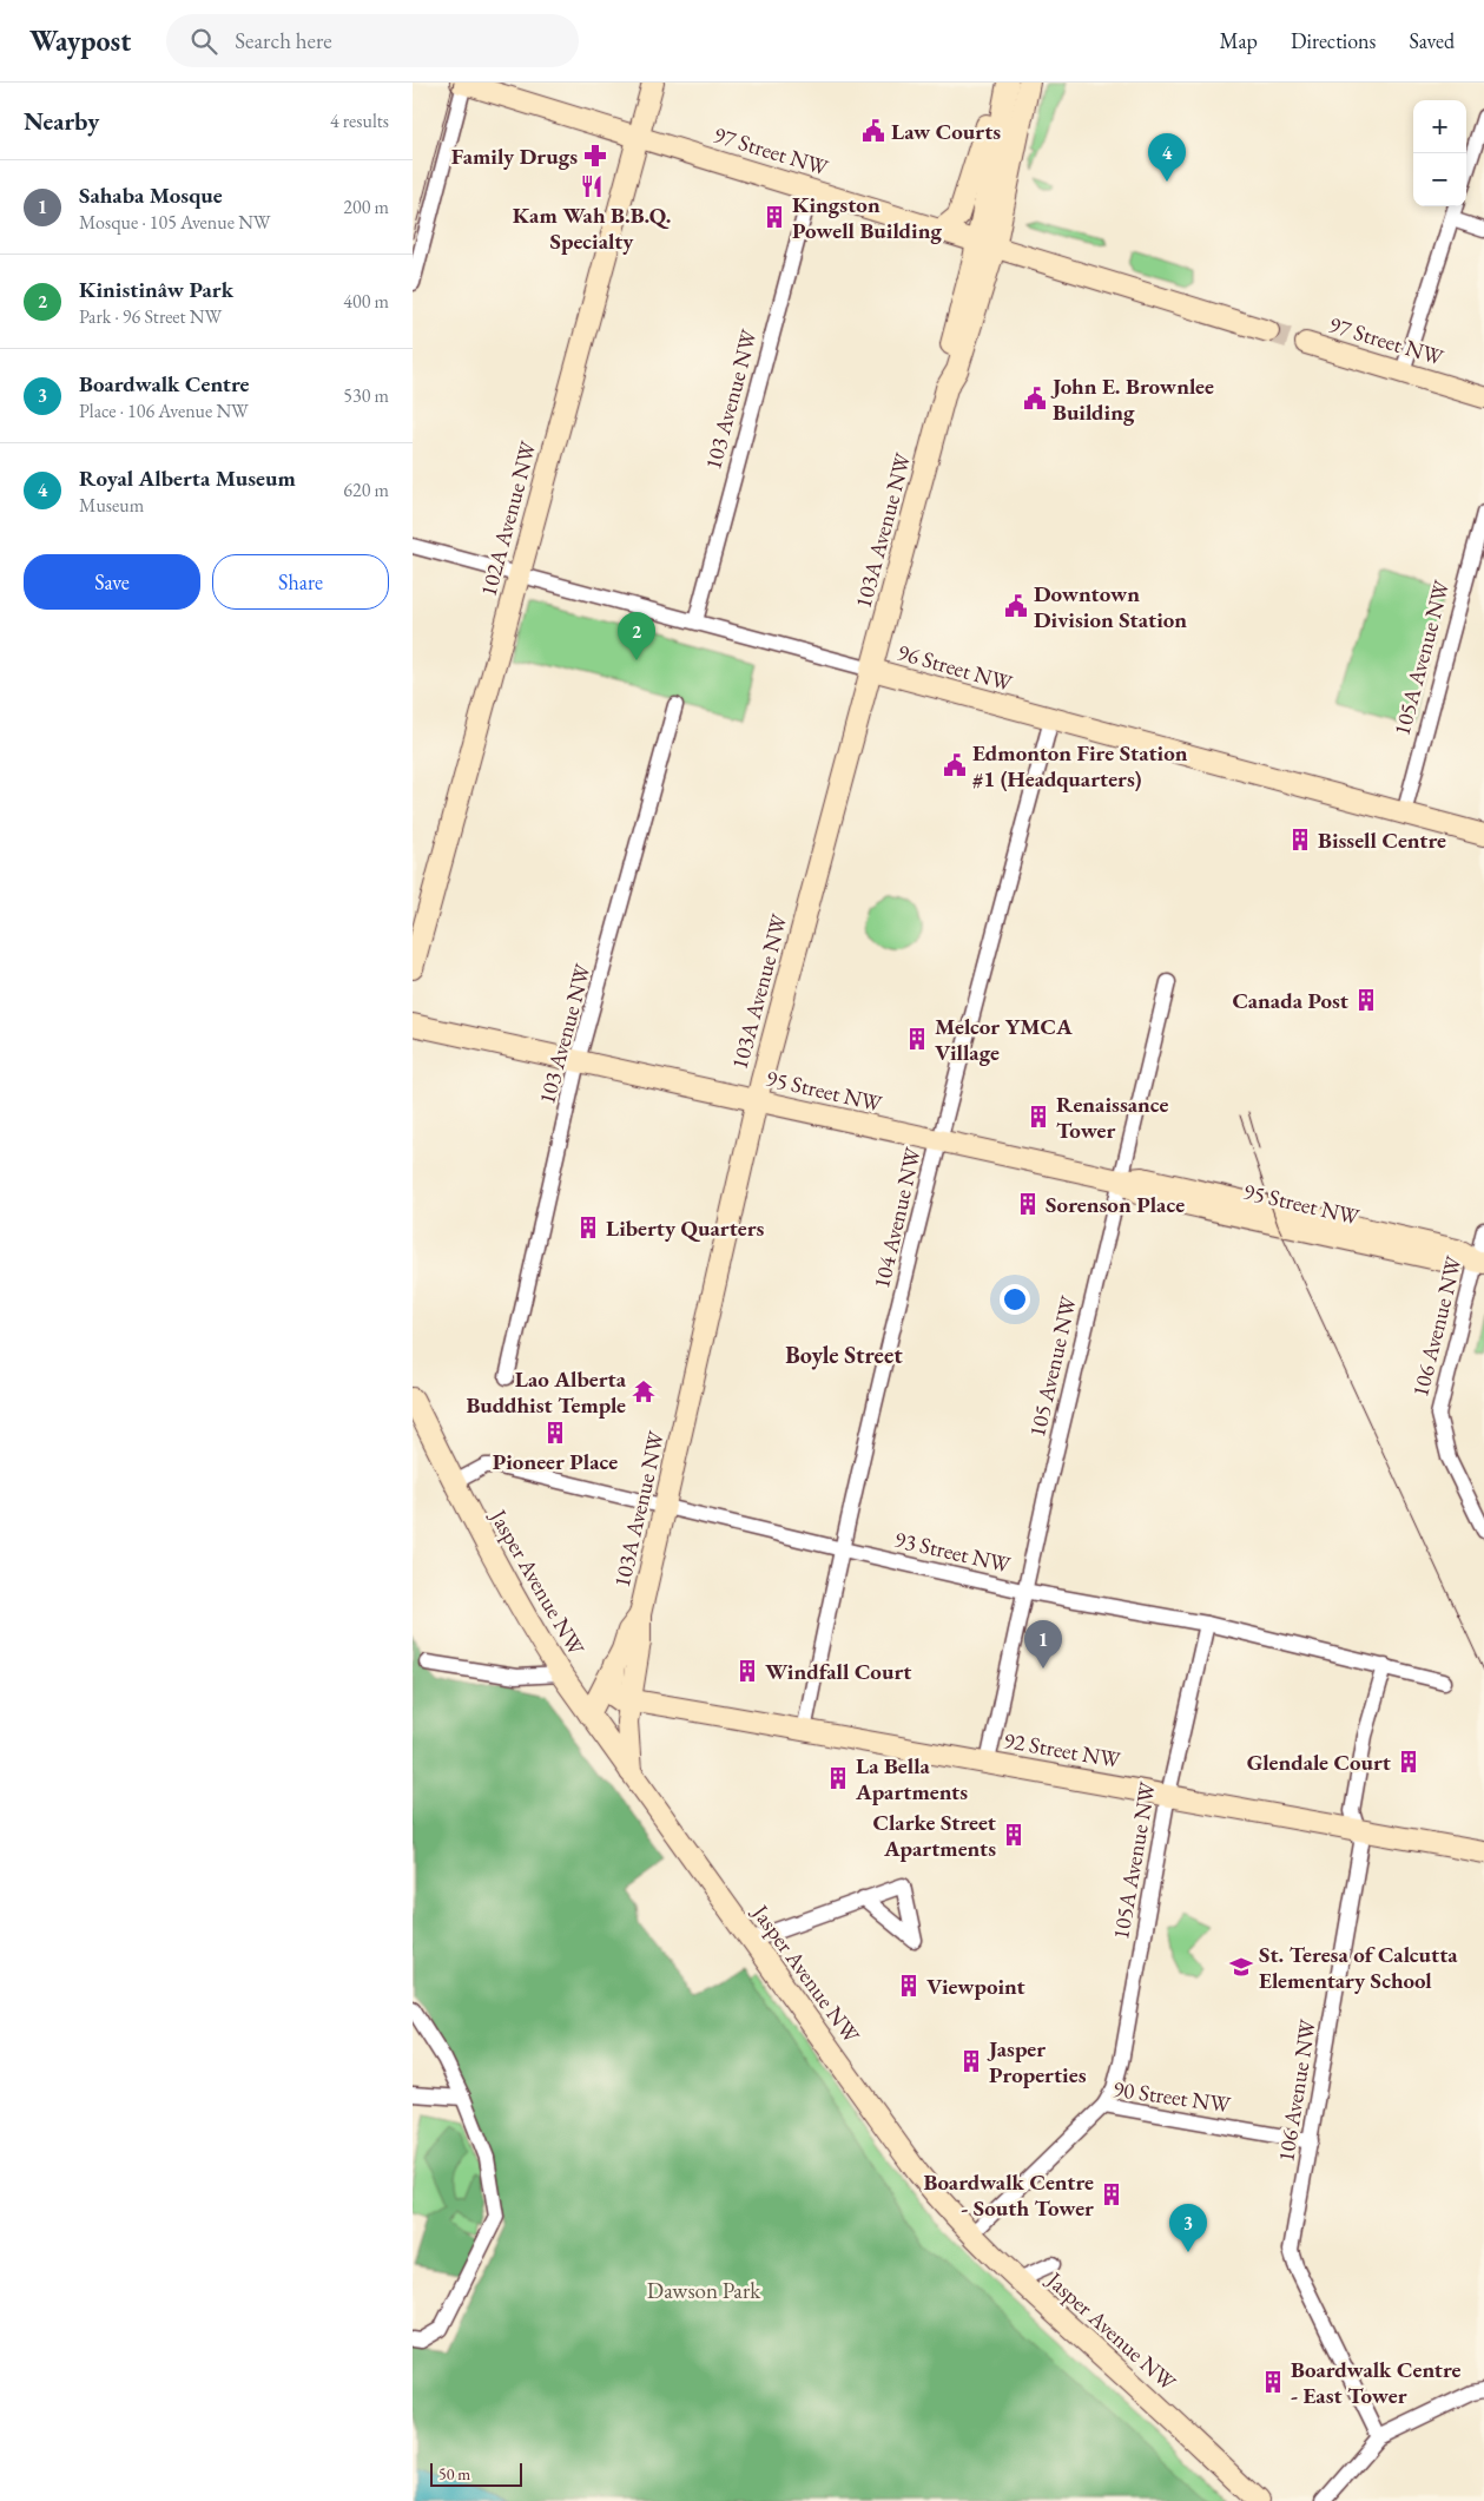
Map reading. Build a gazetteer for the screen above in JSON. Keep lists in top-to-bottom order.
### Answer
{
  "streets": {
    "main road": [
      "97 Street NW",
      "102A Avenue NW",
      "103A Avenue NW",
      "96 Street NW",
      "95 Street NW",
      "Jasper Avenue NW",
      "92 Street NW"
    ],
    "street": [
      "103 Avenue NW",
      "105A Avenue NW",
      "104 Avenue NW",
      "106 Avenue NW",
      "105 Avenue NW",
      "93 Street NW",
      "90 Street NW"
    ]
  },
  "crossings": [
    ["97 Street NW", "103 Avenue NW"],
    ["97 Street NW", "102A Avenue NW"],
    ["97 Street NW", "103A Avenue NW"],
    ["103 Avenue NW", "96 Street NW"],
    ["103 Avenue NW", "95 Street NW"],
    ["102A Avenue NW", "96 Street NW"],
    ["103A Avenue NW", "96 Street NW"],
    ["103A Avenue NW", "95 Street NW"],
    ["103A Avenue NW", "93 Street NW"],
    ["103A Avenue NW", "Jasper Avenue NW"],
    ["103A Avenue NW", "92 Street NW"],
    ["105A Avenue NW", "96 Street NW"],
    ["105A Avenue NW", "93 Street NW"],
    ["105A Avenue NW", "92 Street NW"],
    ["105A Avenue NW", "90 Street NW"],
    ["96 Street NW", "104 Avenue NW"],
    ["95 Street NW", "104 Avenue NW"],
    ["95 Street NW", "106 Avenue NW"],
    ["95 Street NW", "105 Avenue NW"],
    ["104 Avenue NW", "93 Street NW"],
    ["104 Avenue NW", "92 Street NW"],
    ["106 Avenue NW", "93 Street NW"],
    ["106 Avenue NW", "92 Street NW"],
    ["106 Avenue NW", "90 Street NW"],
    ["105 Avenue NW", "93 Street NW"],
    ["105 Avenue NW", "92 Street NW"],
    ["93 Street NW", "Jasper Avenue NW"],
    ["Jasper Avenue NW", "90 Street NW"]
  ],
  "districts": ["Boyle Street"],
  "parks": ["Dawson Park"],
  "places": {
    "public building": [
      "Law Courts",
      "John E. Brownlee Building",
      "Downtown Division Station",
      "Edmonton Fire Station #1 (Headquarters)"
    ],
    "pharmacy": ["Family Drugs"],
    "restaurant": ["Kam Wah B.B.Q. Specialty"],
    "building": [
      "Kingston Powell Building",
      "Bissell Centre",
      "Canada Post",
      "Melcor YMCA Village",
      "Renaissance Tower",
      "Sorenson Place",
      "Liberty Quarters",
      "Pioneer Place",
      "Windfall Court",
      "Glendale Court",
      "La Bella Apartments",
      "Clarke Street Apartments",
      "Viewpoint",
      "Jasper Properties",
      "Boardwalk Centre - South Tower",
      "Boardwalk Centre - East Tower"
    ],
    "temple": ["Lao Alberta Buddhist Temple"],
    "school or university": ["St. Teresa of Calcutta Elementary School"]
  },
  "scale_bar": "50 m",
  "page": {
    "header": "Waypost",
    "search": "Search here",
    "nav": ["Map", "Directions", "Saved"],
    "heading": ["Nearby", "4 results"],
    "map_buttons": ["+", "−"],
    "pins": [
      "4",
      "2",
      "1",
      "3"
    ],
    "list": [
      {
        "mark": "1",
        "name": "Sahaba Mosque",
        "note": "Mosque · 105 Avenue NW",
        "value": "200 m"
      },
      {
        "mark": "2",
        "name": "Kinistinâw Park",
        "note": "Park · 96 Street NW",
        "value": "400 m"
      },
      {
        "mark": "3",
        "name": "Boardwalk Centre",
        "note": "Place · 106 Avenue NW",
        "value": "530 m"
      },
      {
        "mark": "4",
        "name": "Royal Alberta Museum",
        "note": "Museum",
        "value": "620 m"
      }
    ],
    "buttons": ["Save", "Share"],
    "scale": "50 m"
  }
}
